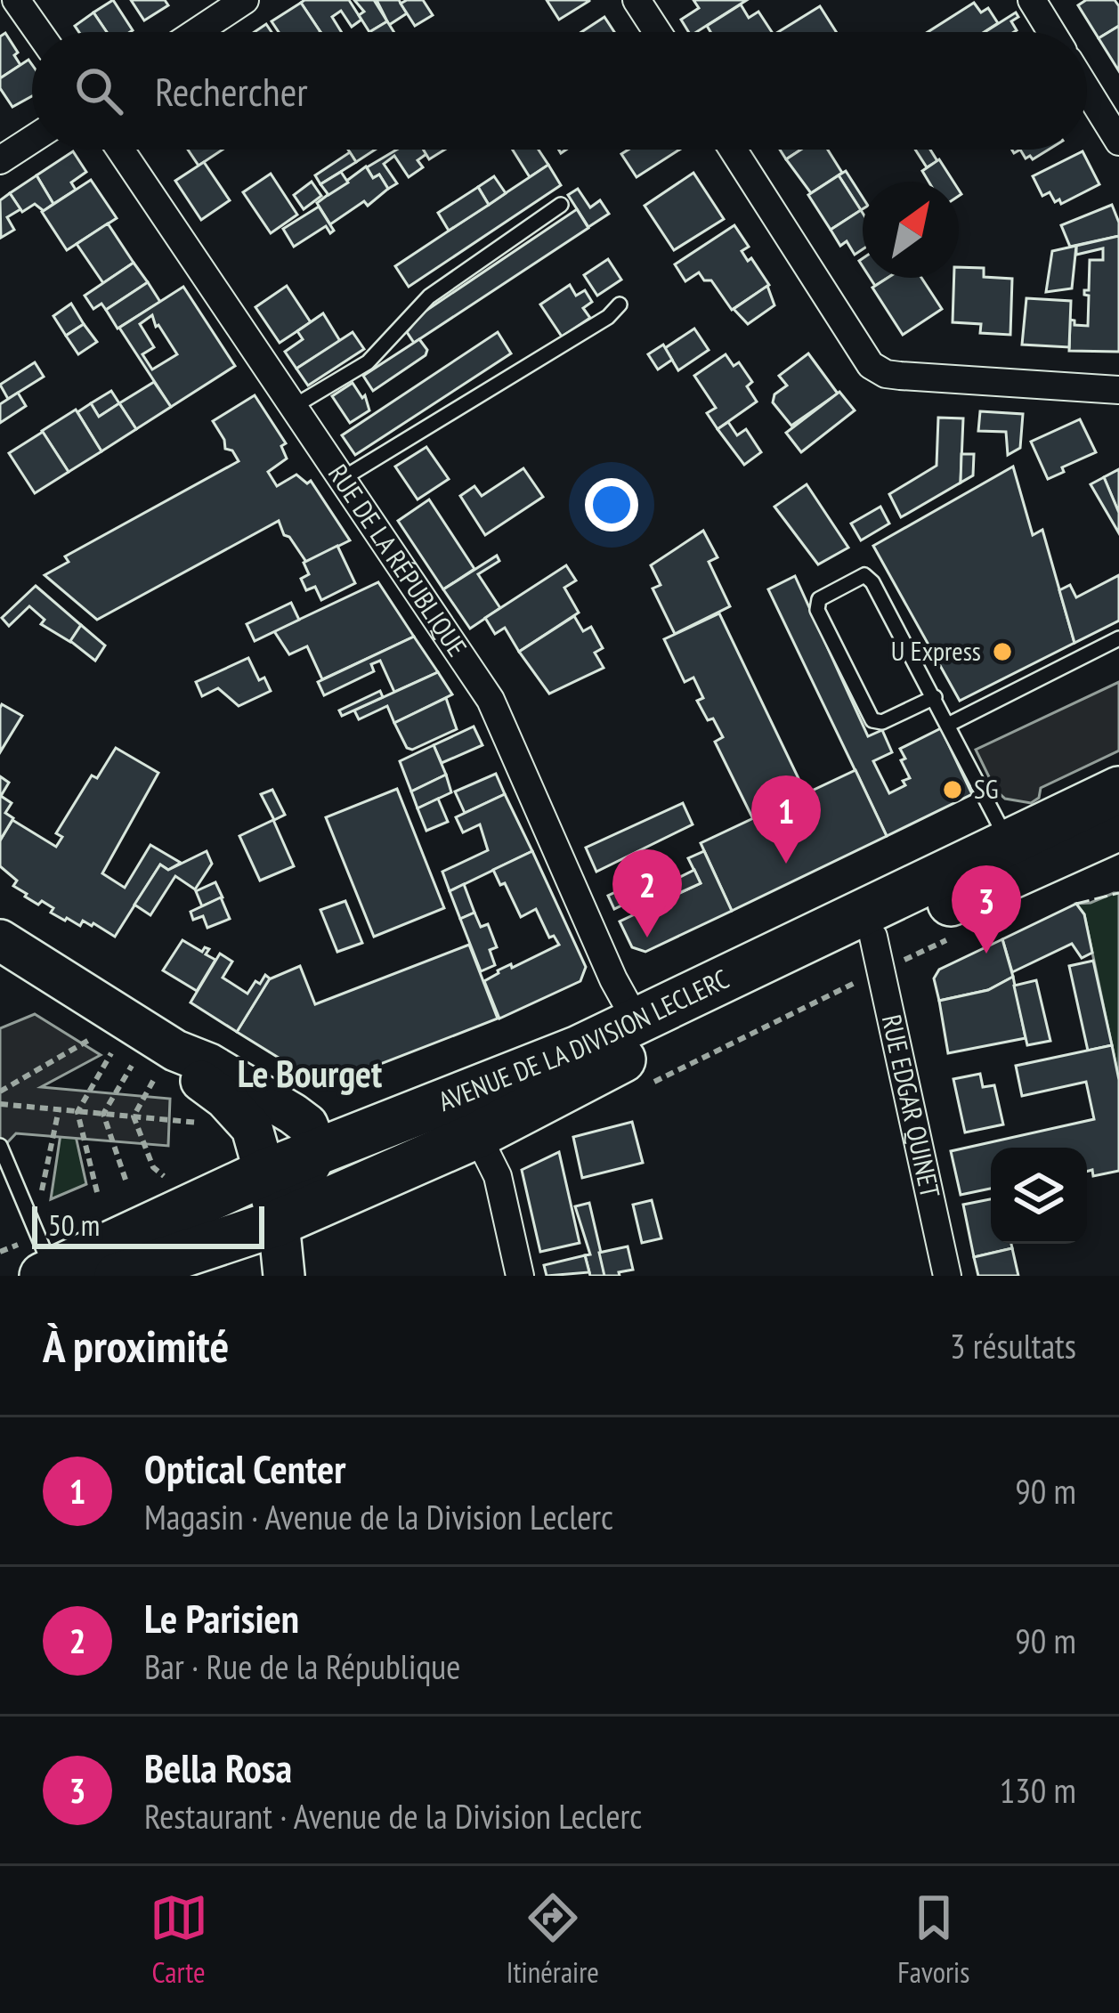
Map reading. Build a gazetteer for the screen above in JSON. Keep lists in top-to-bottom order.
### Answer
{
  "streets": {
    "main road": ["AVENUE DE LA DIVISION LECLERC"],
    "street": ["RUE DE LA RÉPUBLIQUE", "RUE EDGAR QUINET"]
  },
  "crossings": [
    ["RUE DE LA RÉPUBLIQUE", "AVENUE DE LA DIVISION LECLERC"],
    ["AVENUE DE LA DIVISION LECLERC", "RUE EDGAR QUINET"]
  ],
  "districts": ["Le Bourget"],
  "places": ["U Express", "SG"],
  "scale_bar": "50 m",
  "north": "top right",
  "page": {
    "search": "Rechercher",
    "pins": ["1", "2", "3"],
    "scale": "50 m",
    "heading": ["À proximité", "3 résultats"],
    "list": [
      {
        "mark": "1",
        "name": "Optical Center",
        "note": "Magasin · Avenue de la Division Leclerc",
        "value": "90 m"
      },
      {
        "mark": "2",
        "name": "Le Parisien",
        "note": "Bar · Rue de la République",
        "value": "90 m"
      },
      {
        "mark": "3",
        "name": "Bella Rosa",
        "note": "Restaurant · Avenue de la Division Leclerc",
        "value": "130 m"
      }
    ],
    "nav": ["Carte", "Itinéraire", "Favoris"]
  }
}
